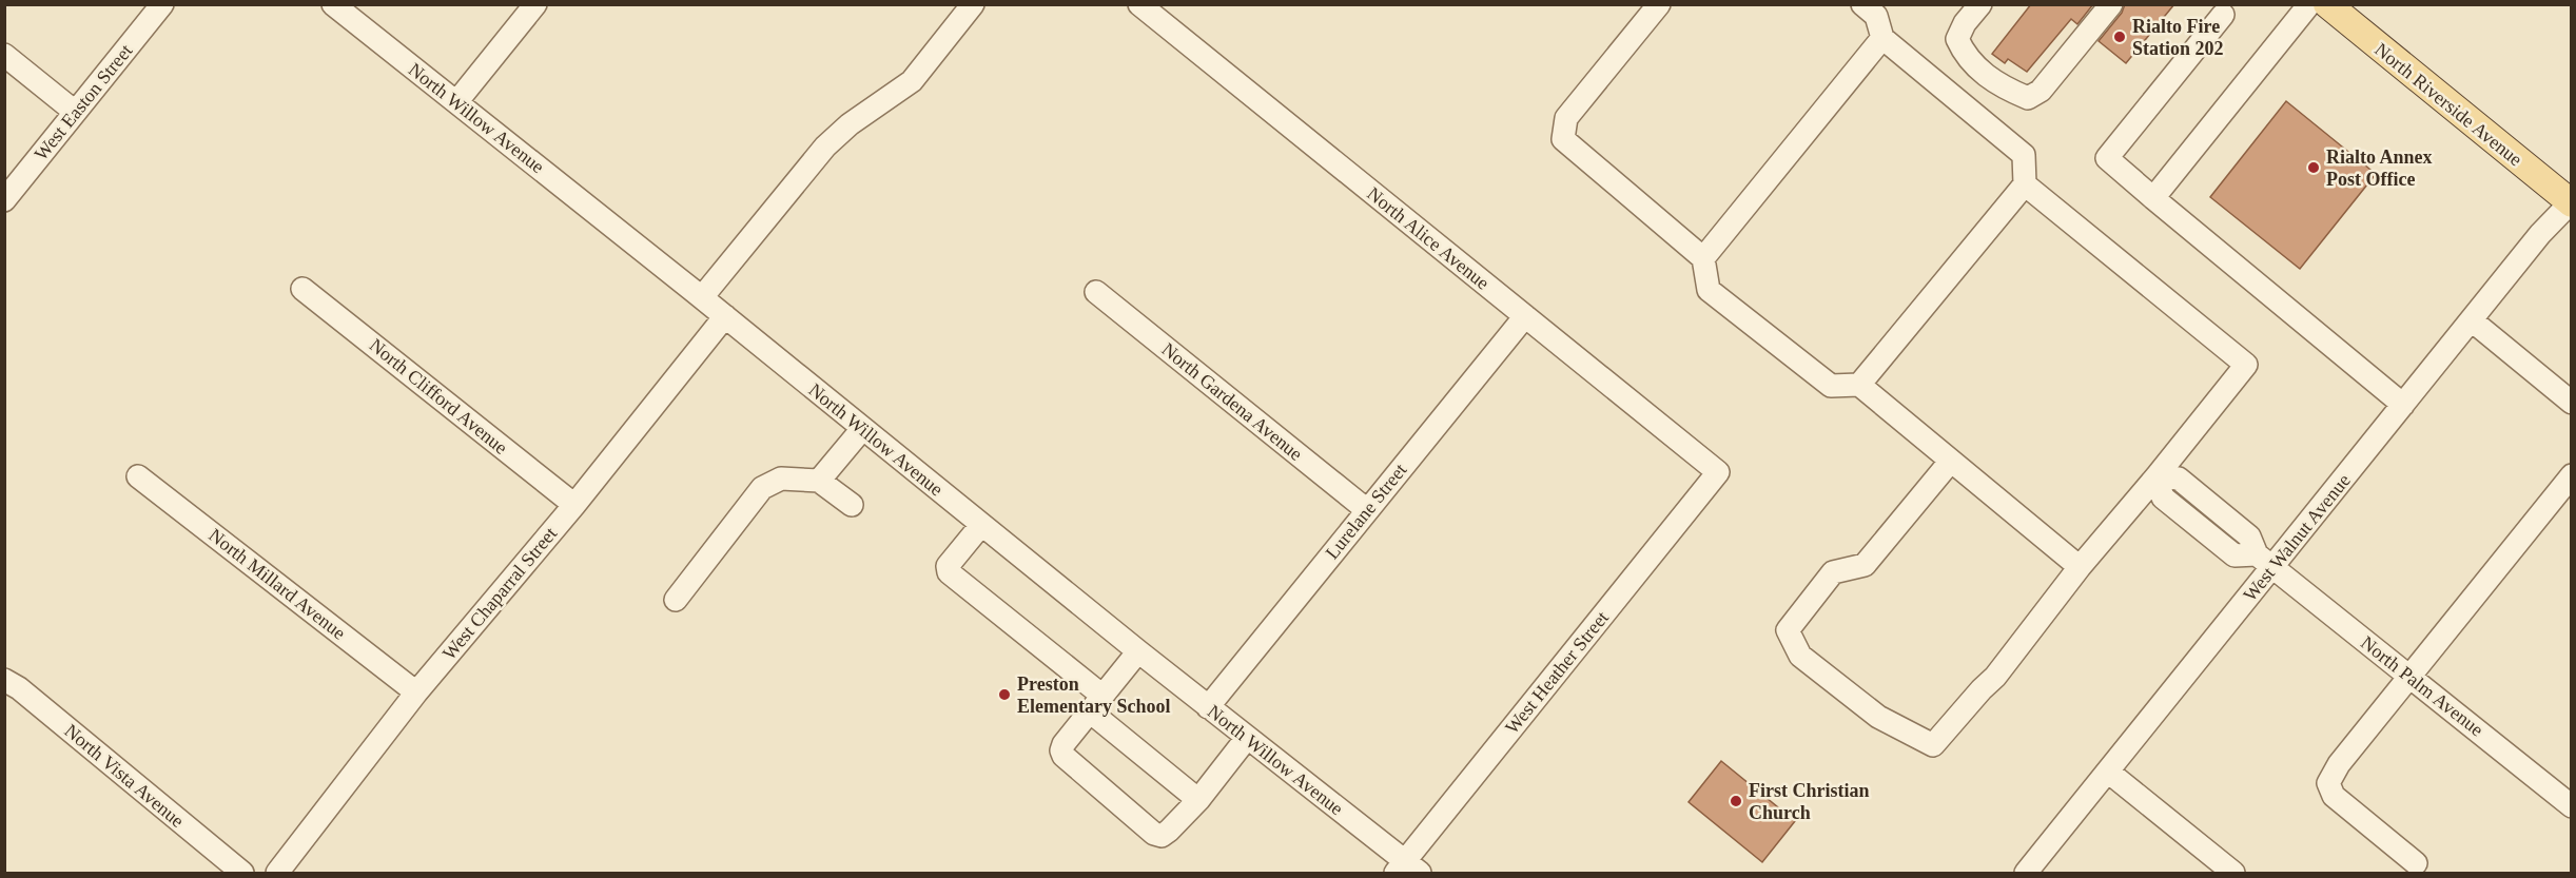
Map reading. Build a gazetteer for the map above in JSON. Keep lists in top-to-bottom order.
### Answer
{
  "streets": {
    "main road": ["North Riverside Avenue"],
    "street": [
      "West Easton Street",
      "North Willow Avenue",
      "North Alice Avenue",
      "North Clifford Avenue",
      "North Gardena Avenue",
      "Lurelane Street",
      "West Walnut Avenue",
      "North Millard Avenue",
      "West Chaparral Street",
      "West Heather Street",
      "North Palm Avenue",
      "North Vista Avenue"
    ]
  },
  "crossings": [
    ["North Riverside Avenue", "West Walnut Avenue"],
    ["North Willow Avenue", "Lurelane Street"],
    ["North Willow Avenue", "West Chaparral Street"],
    ["North Willow Avenue", "West Heather Street"],
    ["North Alice Avenue", "Lurelane Street"],
    ["North Alice Avenue", "West Heather Street"],
    ["North Clifford Avenue", "West Chaparral Street"],
    ["North Gardena Avenue", "Lurelane Street"],
    ["West Walnut Avenue", "North Palm Avenue"],
    ["North Millard Avenue", "West Chaparral Street"]
  ],
  "places": [
    "Rialto Fire Station 202",
    "Rialto Annex Post Office",
    "Preston Elementary School",
    "First Christian Church"
  ]
}
